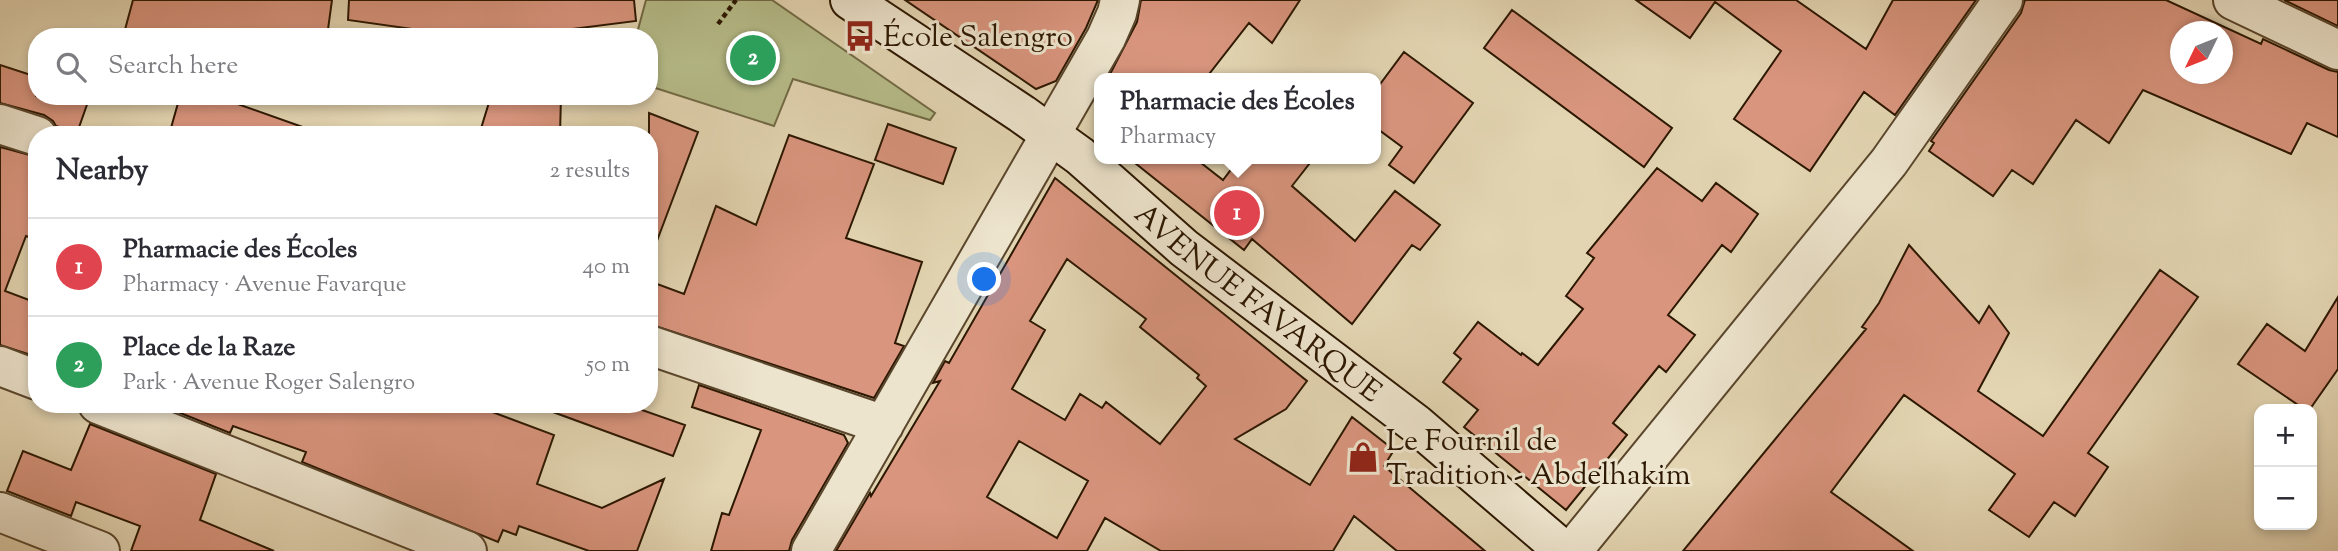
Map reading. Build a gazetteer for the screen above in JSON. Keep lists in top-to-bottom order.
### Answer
{
  "streets": {
    "street": ["AVENUE FAVARQUE"]
  },
  "places": {
    "bus stop": ["École Salengro"],
    "shop": ["Le Fournil de Tradition - Abdelhakim"]
  },
  "north": "bottom left",
  "page": {
    "search": "Search here",
    "pins": ["2", "1"],
    "popup": ["Pharmacie des Écoles", "Pharmacy"],
    "heading": ["Nearby", "2 results"],
    "list": [
      {
        "mark": "1",
        "name": "Pharmacie des Écoles",
        "note": "Pharmacy · Avenue Favarque",
        "value": "40 m"
      },
      {
        "mark": "2",
        "name": "Place de la Raze",
        "note": "Park · Avenue Roger Salengro",
        "value": "50 m"
      }
    ],
    "map_buttons": ["+", "−"]
  }
}
